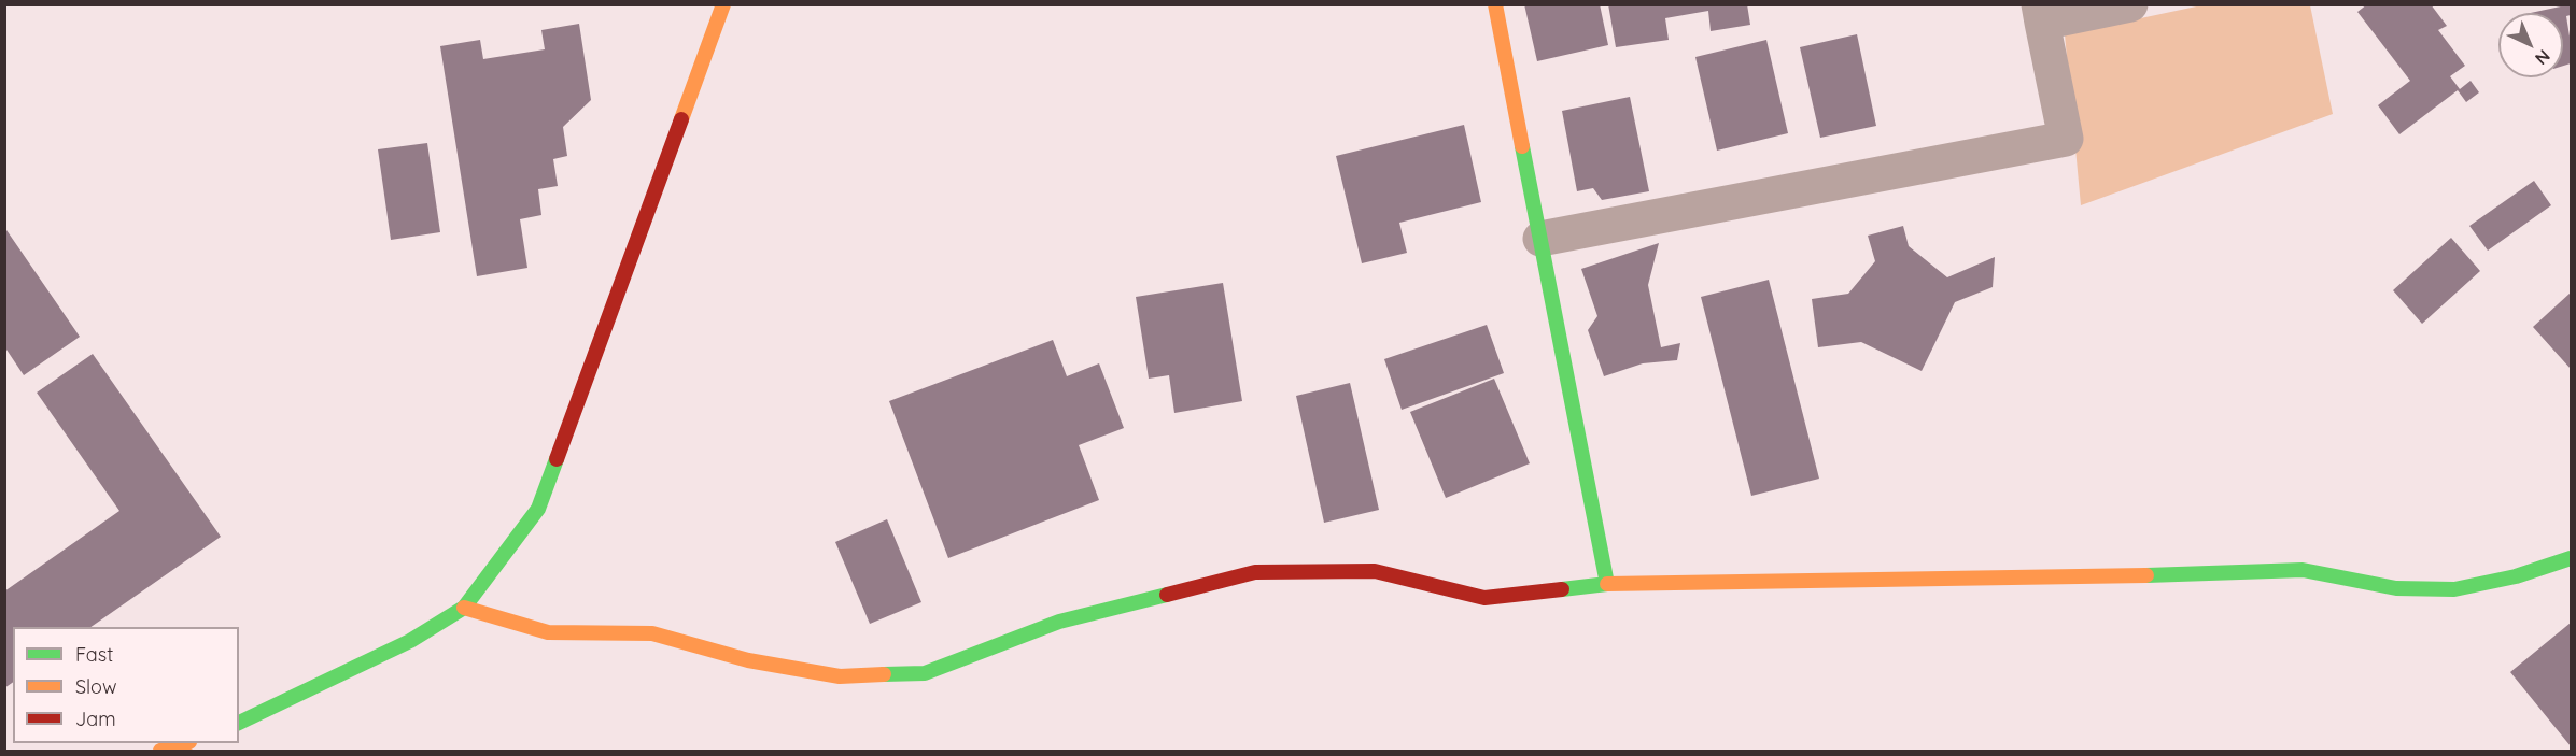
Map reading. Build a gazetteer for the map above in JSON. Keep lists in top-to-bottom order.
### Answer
{
  "legend": ["Fast", "Slow", "Jam"],
  "north": "bottom right"
}
